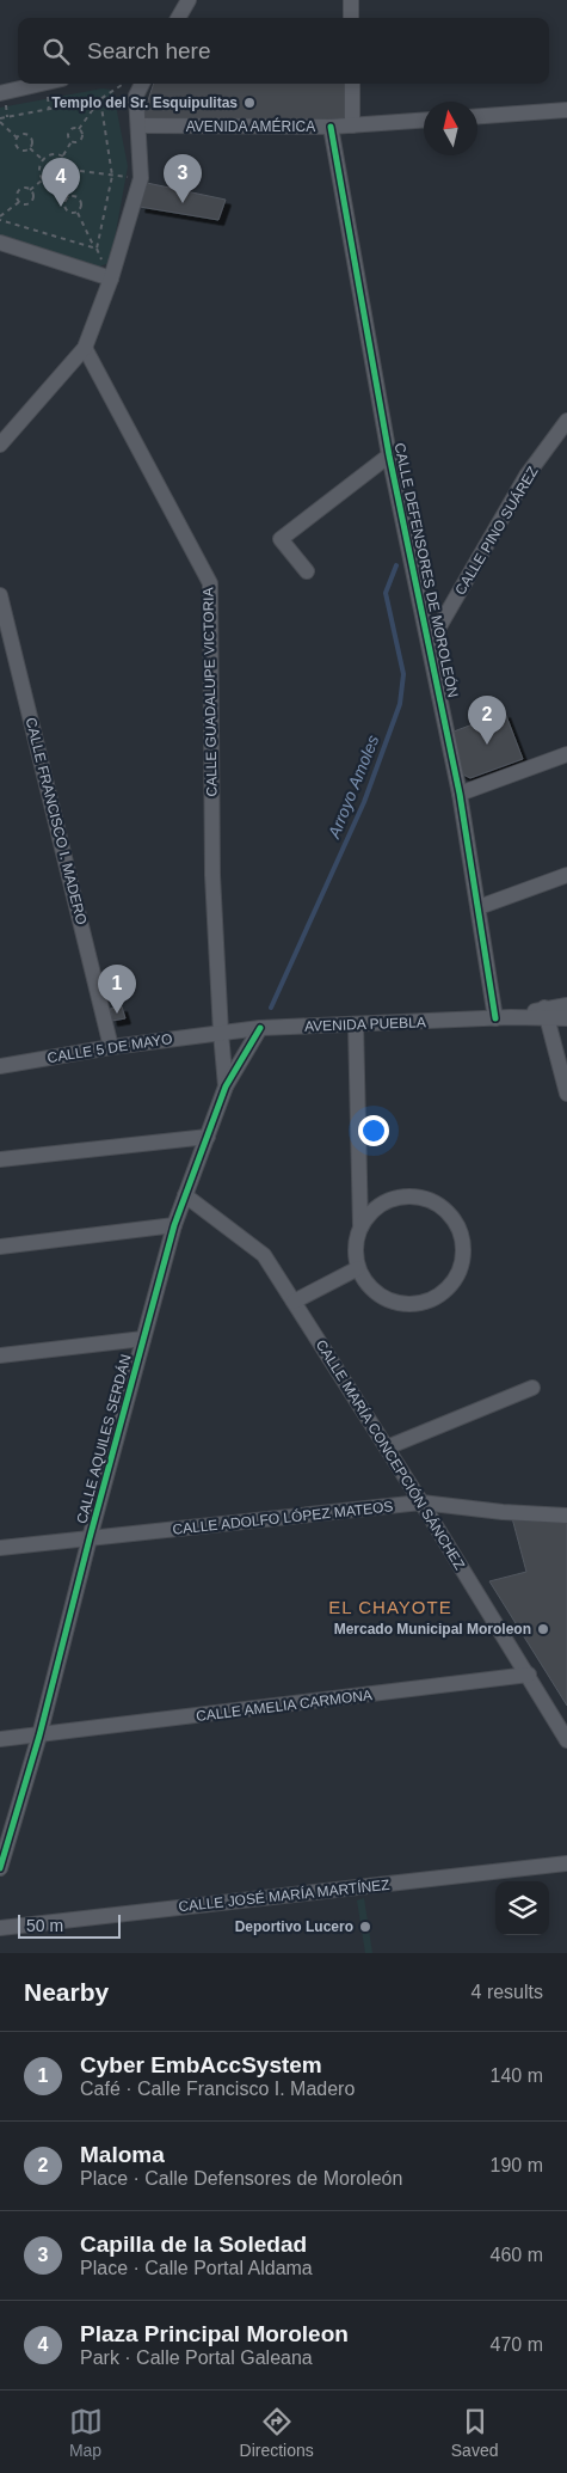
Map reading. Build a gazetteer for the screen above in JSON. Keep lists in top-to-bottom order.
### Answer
{
  "streets": {
    "street": [
      "AVENIDA AMÉRICA",
      "CALLE PINO SUÁREZ",
      "CALLE DEFENSORES DE MOROLEÓN",
      "CALLE GUADALUPE VICTORIA",
      "CALLE FRANCISCO I. MADERO",
      "AVENIDA PUEBLA",
      "CALLE 5 DE MAYO",
      "CALLE AQUILES SERDÁN",
      "CALLE MARÍA CONCEPCIÓN SÁNCHEZ",
      "CALLE ADOLFO LÓPEZ MATEOS",
      "CALLE AMELIA CARMONA",
      "CALLE JOSÉ MARÍA MARTÍNEZ"
    ]
  },
  "crossings": [
    ["AVENIDA AMÉRICA", "CALLE DEFENSORES DE MOROLEÓN"],
    ["CALLE PINO SUÁREZ", "CALLE DEFENSORES DE MOROLEÓN"],
    ["CALLE DEFENSORES DE MOROLEÓN", "AVENIDA PUEBLA"],
    ["CALLE GUADALUPE VICTORIA", "AVENIDA PUEBLA"],
    ["CALLE GUADALUPE VICTORIA", "CALLE 5 DE MAYO"],
    ["CALLE GUADALUPE VICTORIA", "CALLE AQUILES SERDÁN"],
    ["CALLE FRANCISCO I. MADERO", "CALLE 5 DE MAYO"],
    ["AVENIDA PUEBLA", "CALLE 5 DE MAYO"],
    ["AVENIDA PUEBLA", "CALLE AQUILES SERDÁN"],
    ["CALLE 5 DE MAYO", "CALLE AQUILES SERDÁN"],
    ["CALLE AQUILES SERDÁN", "CALLE MARÍA CONCEPCIÓN SÁNCHEZ"],
    ["CALLE AQUILES SERDÁN", "CALLE ADOLFO LÓPEZ MATEOS"],
    ["CALLE AQUILES SERDÁN", "CALLE AMELIA CARMONA"],
    ["CALLE MARÍA CONCEPCIÓN SÁNCHEZ", "CALLE ADOLFO LÓPEZ MATEOS"],
    ["CALLE MARÍA CONCEPCIÓN SÁNCHEZ", "CALLE AMELIA CARMONA"]
  ],
  "districts": ["EL CHAYOTE"],
  "water": ["Arroyo Amoles"],
  "places": ["Templo del Sr. Esquipulitas", "Mercado Municipal Moroleon", "Deportivo Lucero"],
  "scale_bar": "50 m",
  "north": "top",
  "page": {
    "search": "Search here",
    "pins": [
      "3",
      "4",
      "2",
      "1"
    ],
    "scale": "50 m",
    "heading": ["Nearby", "4 results"],
    "list": [
      {
        "mark": "1",
        "name": "Cyber EmbAccSystem",
        "note": "Café · Calle Francisco I. Madero",
        "value": "140 m"
      },
      {
        "mark": "2",
        "name": "Maloma",
        "note": "Place · Calle Defensores de Moroleón",
        "value": "190 m"
      },
      {
        "mark": "3",
        "name": "Capilla de la Soledad",
        "note": "Place · Calle Portal Aldama",
        "value": "460 m"
      },
      {
        "mark": "4",
        "name": "Plaza Principal Moroleon",
        "note": "Park · Calle Portal Galeana",
        "value": "470 m"
      }
    ],
    "nav": ["Map", "Directions", "Saved"]
  }
}
